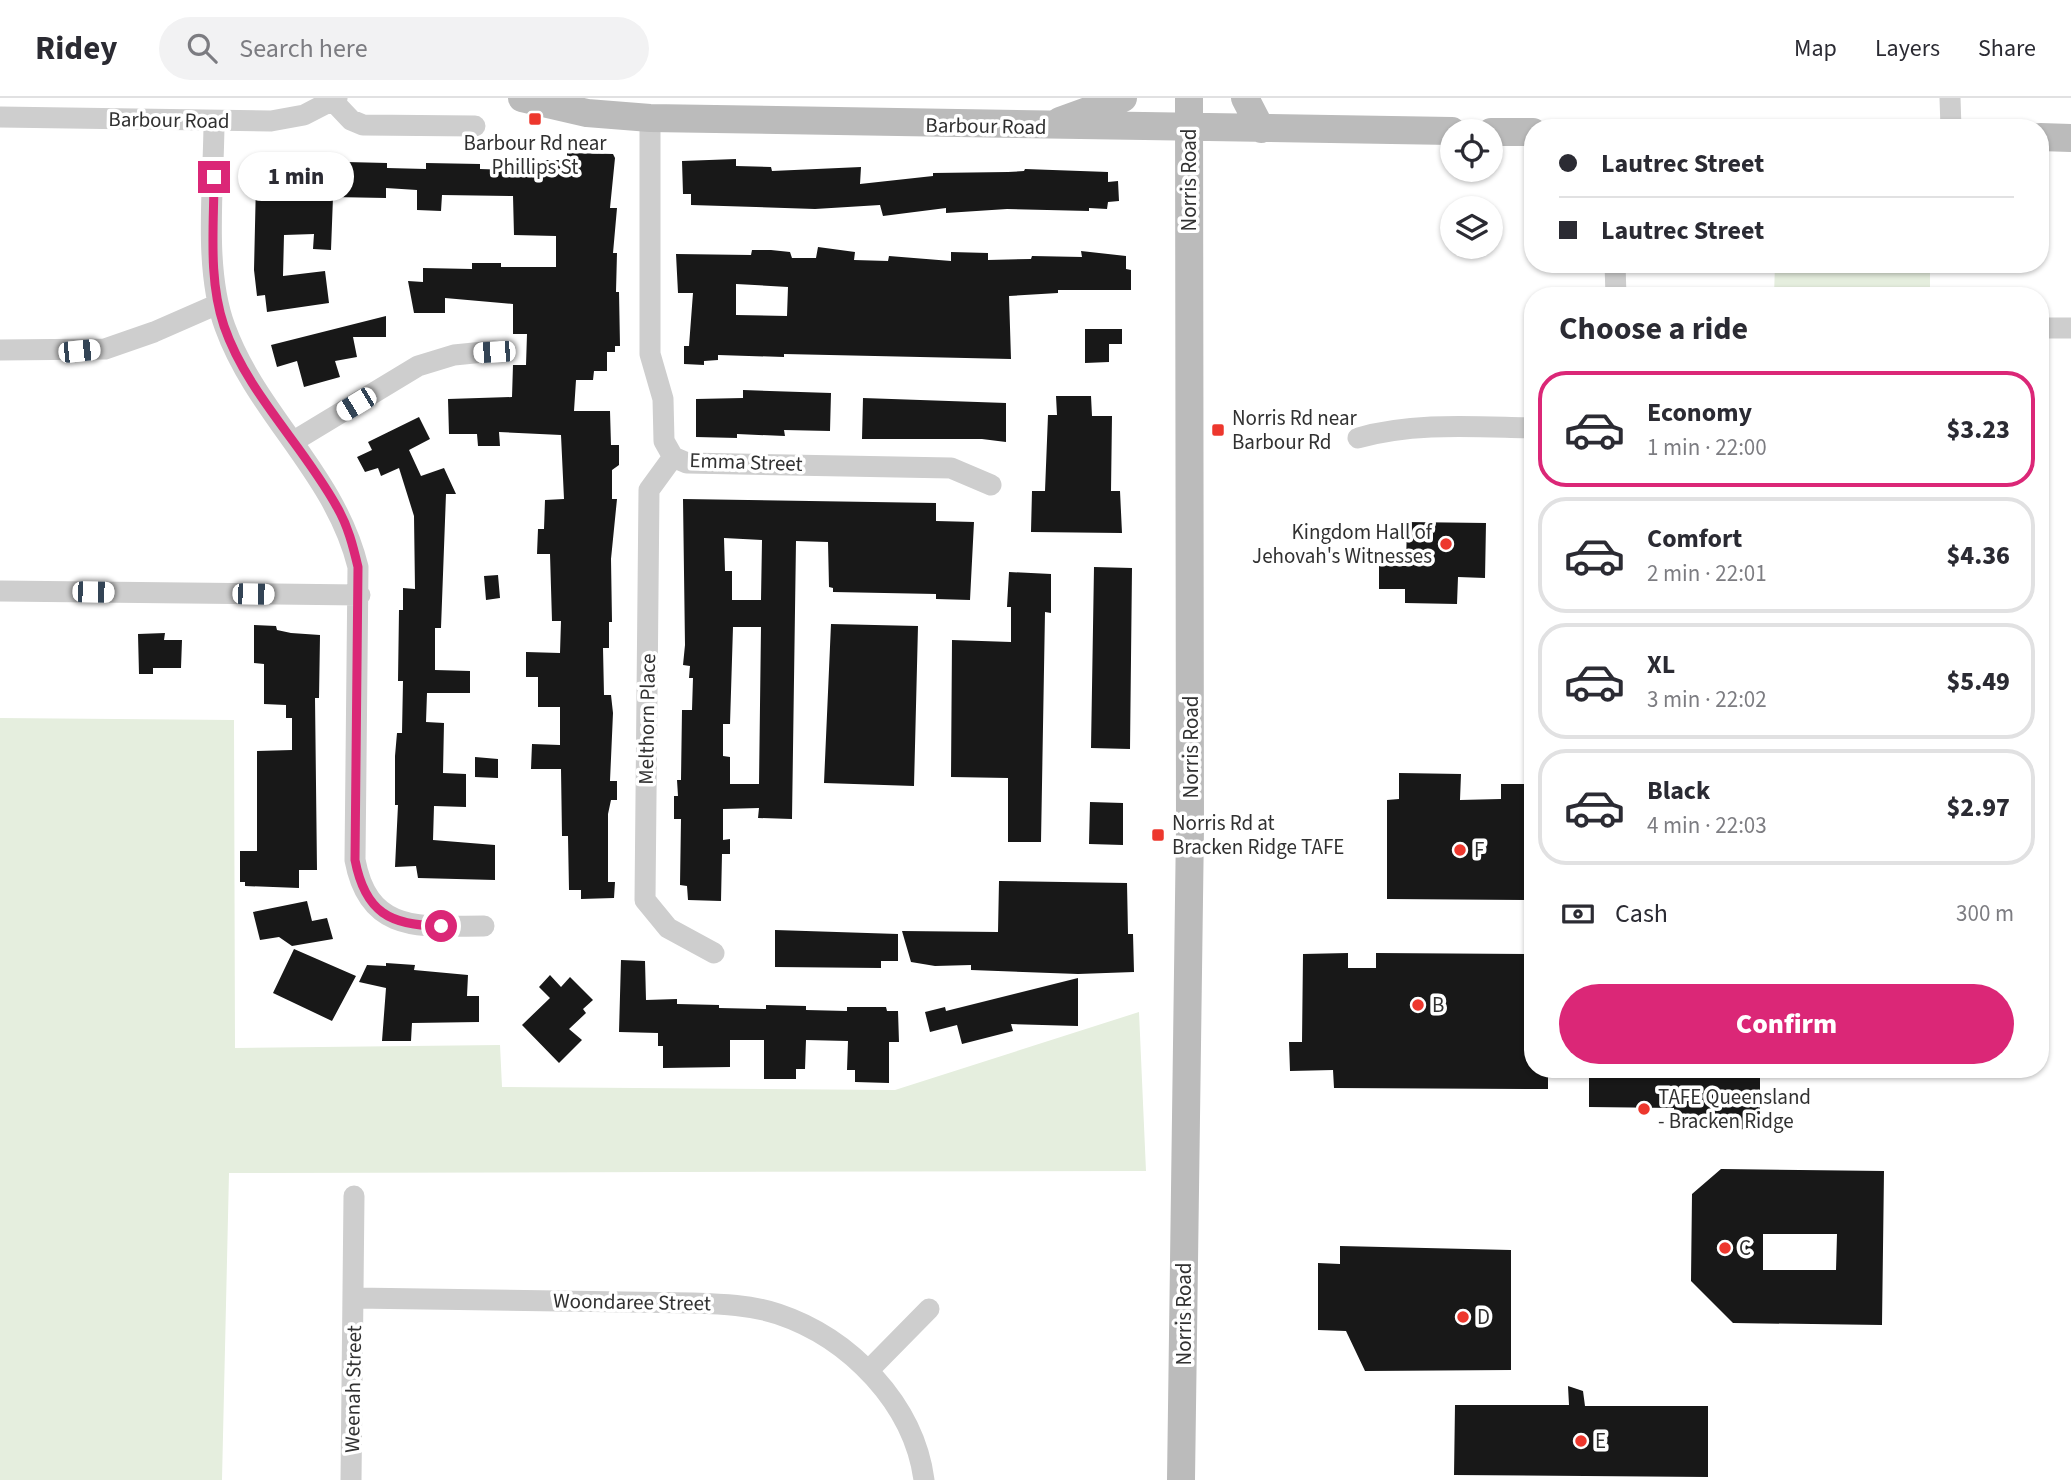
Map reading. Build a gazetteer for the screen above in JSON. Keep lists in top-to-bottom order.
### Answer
{
  "streets": {
    "main road": ["Barbour Road", "Norris Road"],
    "street": [
      "Emma Street",
      "Melthorn Place",
      "Woondaree Street",
      "Weenah Street"
    ]
  },
  "crossings": [
    ["Barbour Road", "Norris Road"],
    ["Barbour Road", "Emma Street"],
    ["Emma Street", "Melthorn Place"],
    ["Woondaree Street", "Weenah Street"]
  ],
  "places": {
    "transit": ["Barbour Rd near Phillips St", "Norris Rd near Barbour Rd", "Norris Rd at Bracken Ridge TAFE"],
    "other": [
      "Kingdom Hall of Jehovah's Witnesses",
      "F",
      "B",
      "TAFE Queensland - Bracken Ridge",
      "C",
      "D",
      "E"
    ]
  },
  "page": {
    "header": "Ridey",
    "search": "Search here",
    "nav": ["Map", "Layers", "Share"],
    "banner": ["Lautrec Street", "Lautrec Street"],
    "bubble": "1 min",
    "heading": "Choose a ride",
    "list": [
      {
        "name": "Economy",
        "note": "1 min · 22:00",
        "value": "$3.23"
      },
      {
        "name": "Comfort",
        "note": "2 min · 22:01",
        "value": "$4.36"
      },
      {
        "name": "XL",
        "note": "3 min · 22:02",
        "value": "$5.49"
      },
      {
        "name": "Black",
        "note": "4 min · 22:03",
        "value": "$2.97"
      }
    ],
    "pay": ["Cash", "300 m"],
    "buttons": "Confirm"
  }
}
